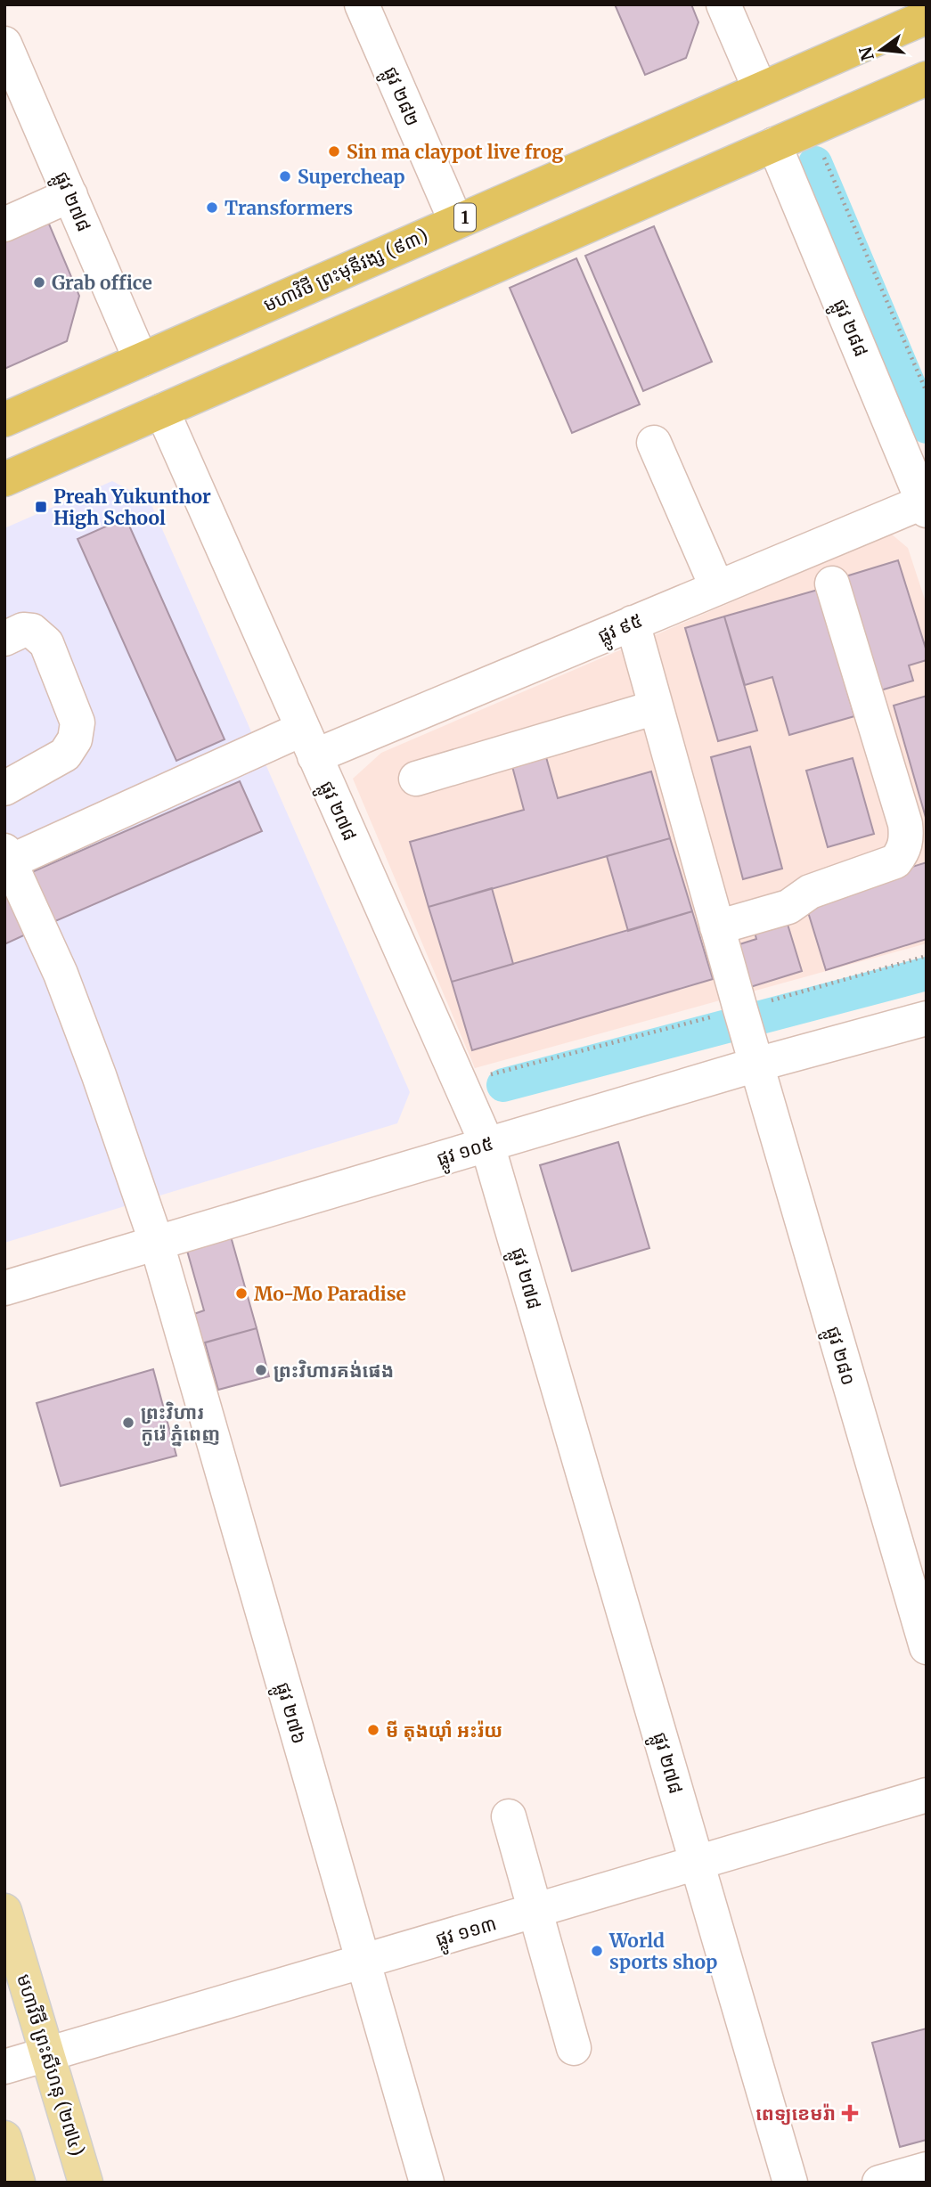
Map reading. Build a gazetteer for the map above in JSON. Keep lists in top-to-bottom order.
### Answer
{
  "streets": {
    "highway": ["1", "មហាវិថី ព្រះមុនីវង្ស (៩៣)"],
    "main road": ["មហាវិថី ព្រះសីហនុ (២៧៤)"],
    "street": [
      "ផ្លូវ ២៨២",
      "ផ្លូវ ២៧៨",
      "ផ្លូវ ២៨៨",
      "ផ្លូវ ៩៥",
      "ផ្លូវ ១០៥",
      "ផ្លូវ ២៨០",
      "ផ្លូវ ២៧៦",
      "ផ្លូវ ១១៣"
    ]
  },
  "crossings": [
    ["ផ្លូវ ២៨២", "មហាវិថី ព្រះមុនីវង្ស (៩៣)"],
    ["ផ្លូវ ២៧៨", "មហាវិថី ព្រះមុនីវង្ស (៩៣)"],
    ["ផ្លូវ ២៧៨", "ផ្លូវ ៩៥"],
    ["ផ្លូវ ២៧៨", "ផ្លូវ ១០៥"],
    ["ផ្លូវ ២៧៨", "ផ្លូវ ១១៣"],
    ["ផ្លូវ ២៨៨", "ផ្លូវ ៩៥"],
    ["ផ្លូវ ៩៥", "ផ្លូវ ២៨០"],
    ["ផ្លូវ ៩៥", "ផ្លូវ ២៧៦"],
    ["ផ្លូវ ១០៥", "ផ្លូវ ២៨០"],
    ["ផ្លូវ ១០៥", "ផ្លូវ ២៧៦"],
    ["ផ្លូវ ២៧៦", "ផ្លូវ ១១៣"],
    ["ផ្លូវ ១១៣", "មហាវិថី ព្រះសីហនុ (២៧៤)"]
  ],
  "places": {
    "other": [
      "Sin ma claypot live frog",
      "Supercheap",
      "Transformers",
      "Grab office",
      "Mo-Mo Paradise",
      "ព្រះវិហារគង់ផេង",
      "ព្រះវិហារ កូរ៉េ ភ្នំពេញ",
      "មី តុងយ៉ាំ អះរ៉យ",
      "World sports shop"
    ],
    "transit": ["Preah Yukunthor High School"],
    "health": ["ពេទ្យខេមរ៉ា"]
  },
  "north": "left"
}
